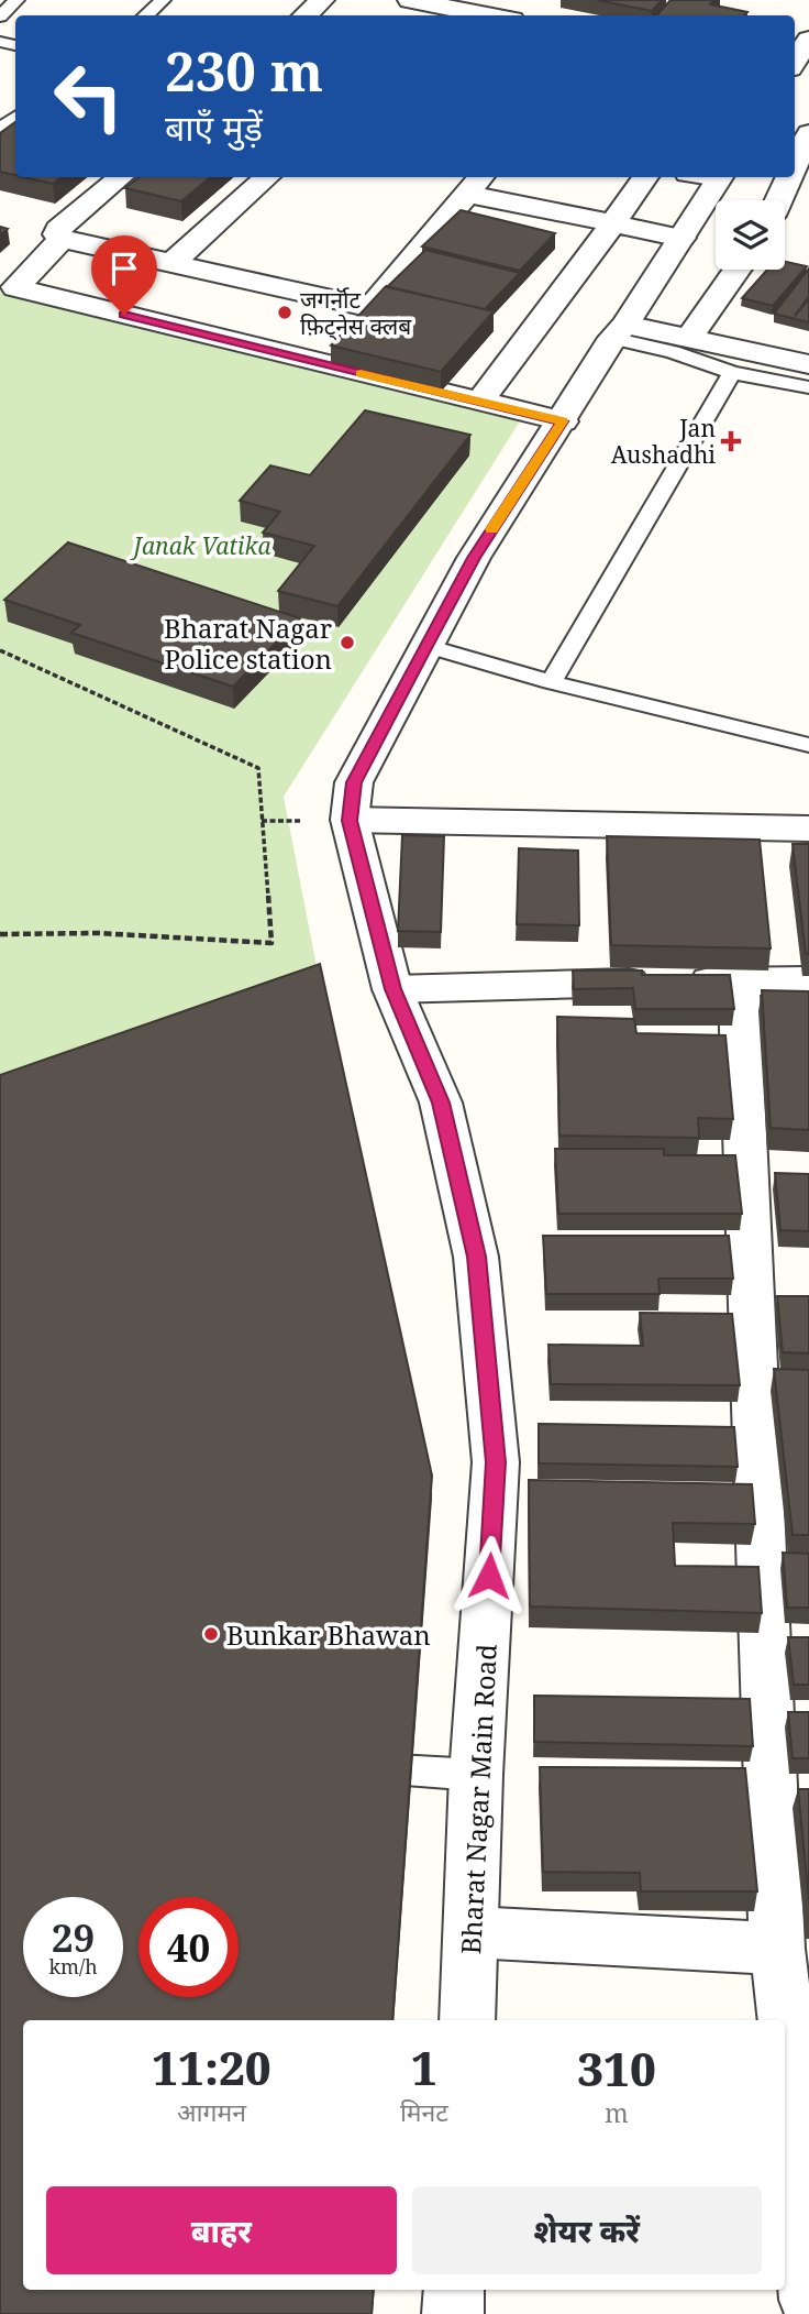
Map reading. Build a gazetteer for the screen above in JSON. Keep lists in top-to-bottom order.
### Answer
{
  "streets": {
    "street": ["Bharat Nagar Main Road"]
  },
  "parks": ["Janak Vatika"],
  "places": {
    "other": ["जगर्नॉट फ़िट्नेस क्लब", "Bharat Nagar Police station", "Bunkar Bhawan"],
    "health": ["Jan Aushadhi"]
  },
  "page": {
    "turn": ["230 m", "बाएँ मुड़ें"],
    "speed": "29 km/h",
    "limit": "40",
    "eta": [
      "11:20",
      "आगमन",
      "1",
      "मिनट",
      "310",
      "m"
    ],
    "buttons": ["बाहर", "शेयर करें"]
  }
}
